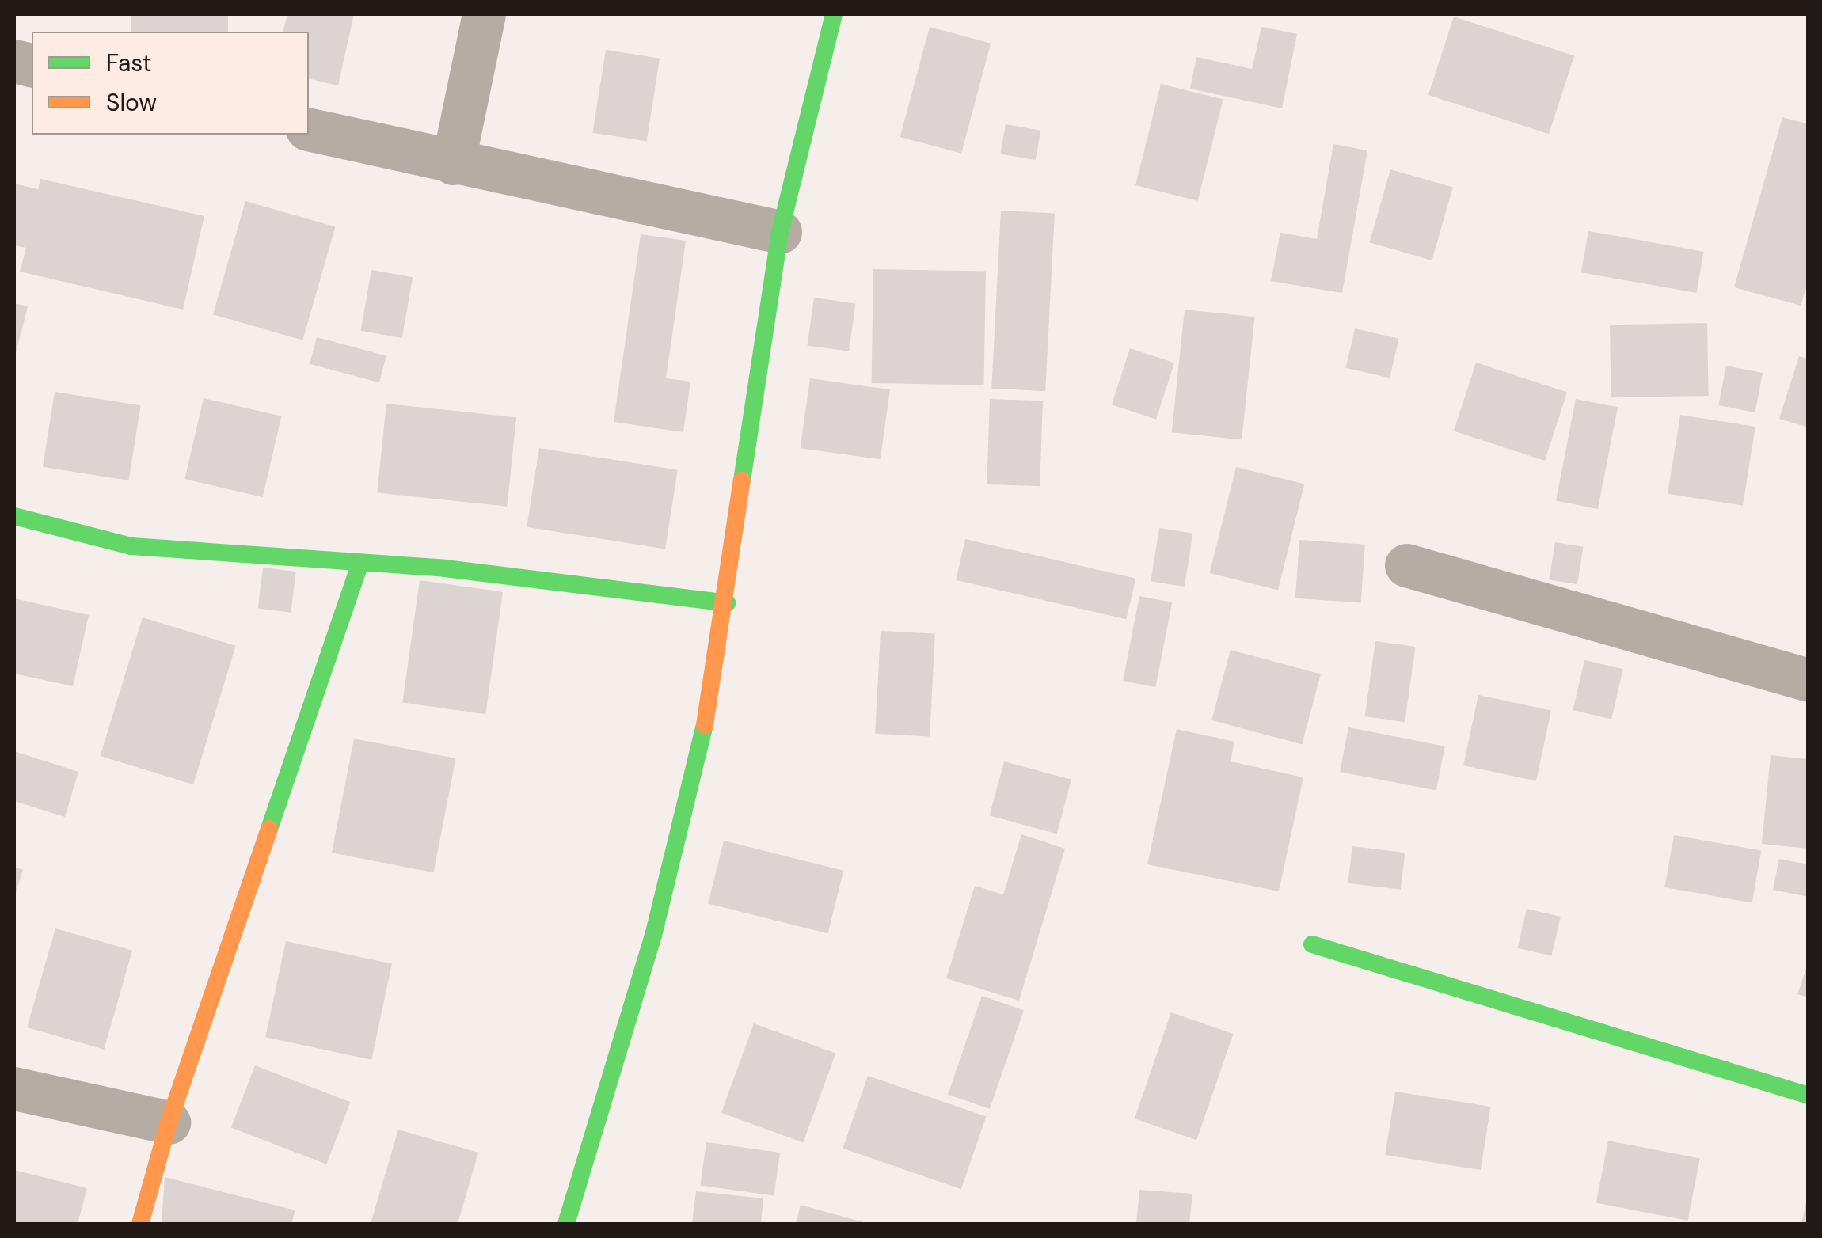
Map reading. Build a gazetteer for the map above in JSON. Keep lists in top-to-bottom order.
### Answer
{
  "legend": ["Fast", "Slow"]
}
